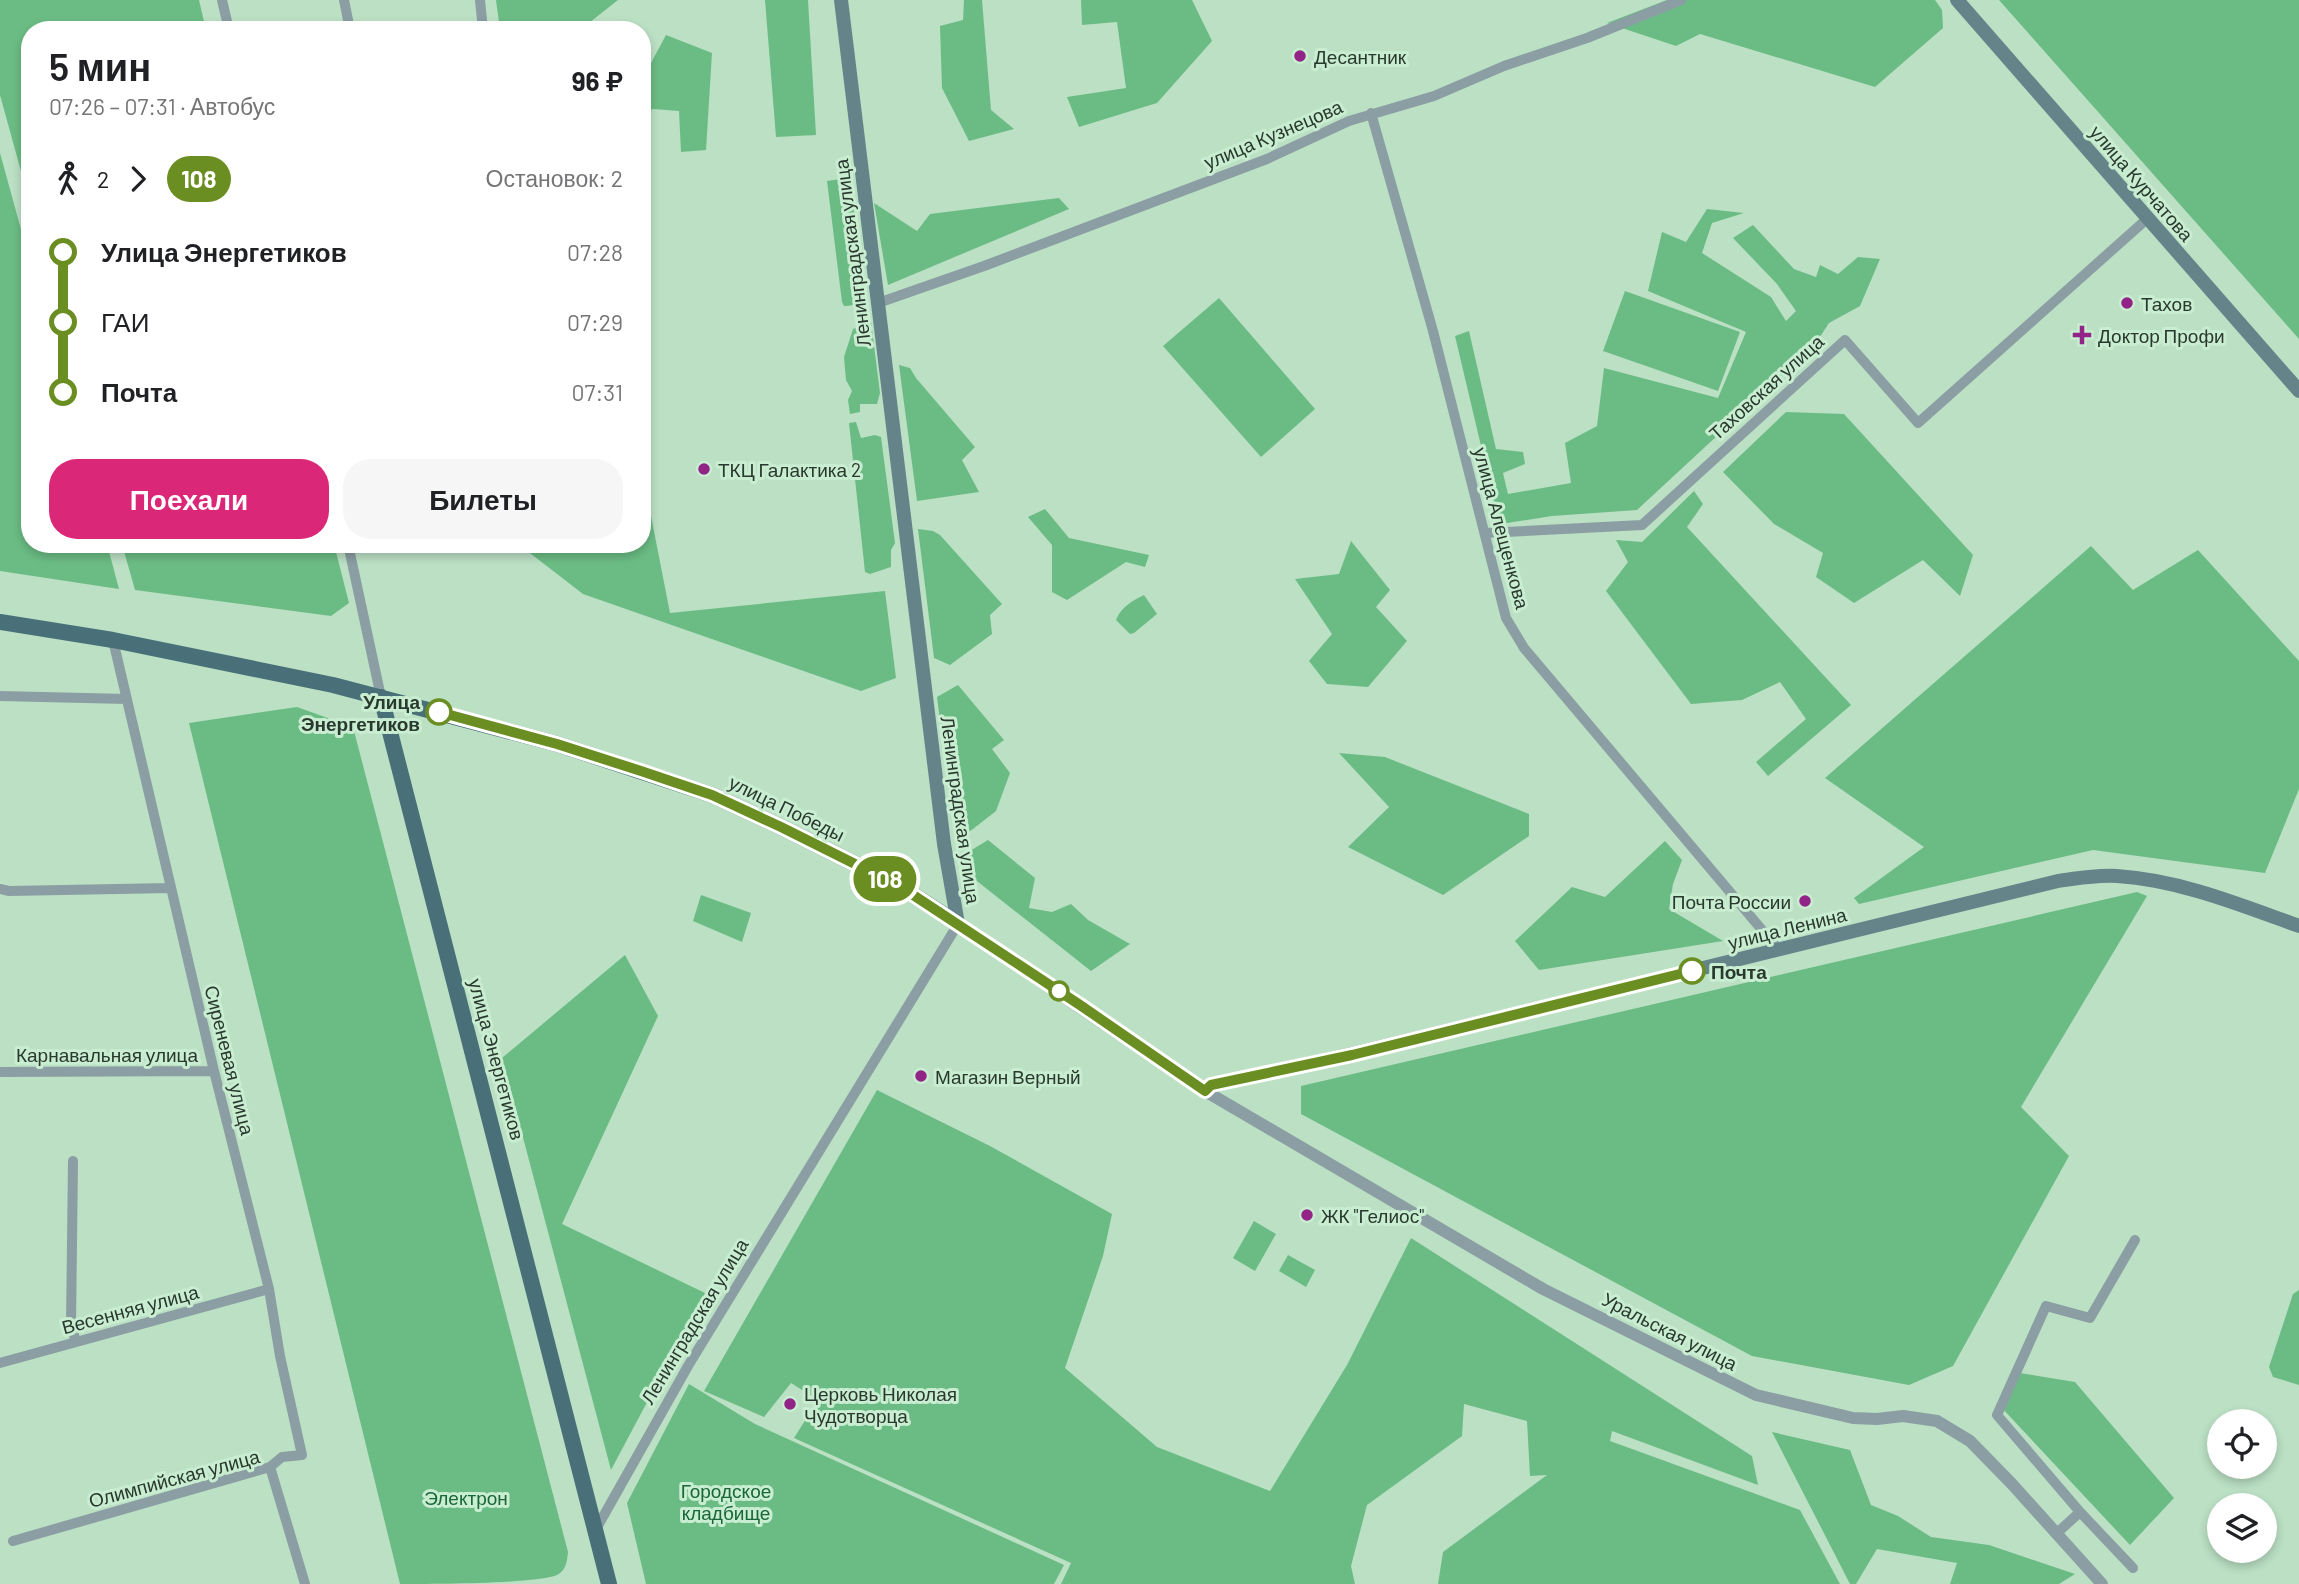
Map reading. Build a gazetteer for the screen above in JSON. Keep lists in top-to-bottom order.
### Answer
{
  "streets": {
    "main road": [
      "улица Курчатова",
      "Ленинградская улица",
      "улица Победы",
      "улица Ленина",
      "улица Энергетиков"
    ],
    "street": [
      "улица Кузнецова",
      "Таховская улица",
      "улица Алещенкова",
      "Карнавальная улица",
      "Сиреневая улица",
      "Весенняя улица",
      "Уральская улица",
      "Олимпийская улица"
    ]
  },
  "crossings": [
    ["улица Кузнецова", "Ленинградская улица"],
    ["улица Кузнецова", "улица Алещенкова"],
    ["улица Курчатова", "Таховская улица"],
    ["Ленинградская улица", "улица Победы"],
    ["Ленинградская улица", "улица Энергетиков"],
    ["Таховская улица", "улица Алещенкова"],
    ["улица Алещенкова", "улица Ленина"],
    ["улица Победы", "улица Ленина"],
    ["улица Победы", "улица Энергетиков"],
    ["улица Победы", "Сиреневая улица"],
    ["улица Победы", "Уральская улица"],
    ["улица Ленина", "Уральская улица"],
    ["Карнавальная улица", "Сиреневая улица"],
    ["Сиреневая улица", "Весенняя улица"],
    ["Сиреневая улица", "Олимпийская улица"]
  ],
  "parks": ["Городское кладбище", "Электрон"],
  "places": {
    "other": [
      "Десантник",
      "Тахов",
      "ТКЦ Галактика 2",
      "Улица Энергетиков",
      "Почта России",
      "Почта",
      "Магазин Верный",
      "ЖК \"Гелиос\"",
      "Церковь Николая Чудотворца"
    ],
    "health": ["Доктор Профи"]
  },
  "lines": ["bus line 108"],
  "page": {
    "on_map": "108",
    "heading": ["5 мин", "07:26 – 07:31 · Автобус", "96 ₽"],
    "legs": ["2", "108", "Остановок: 2"],
    "list": [
      {
        "name": "Улица Энергетиков",
        "value": "07:28"
      },
      {
        "name": "ГАИ",
        "value": "07:29"
      },
      {
        "name": "Почта",
        "value": "07:31"
      }
    ],
    "buttons": ["Поехали", "Билеты"]
  }
}
